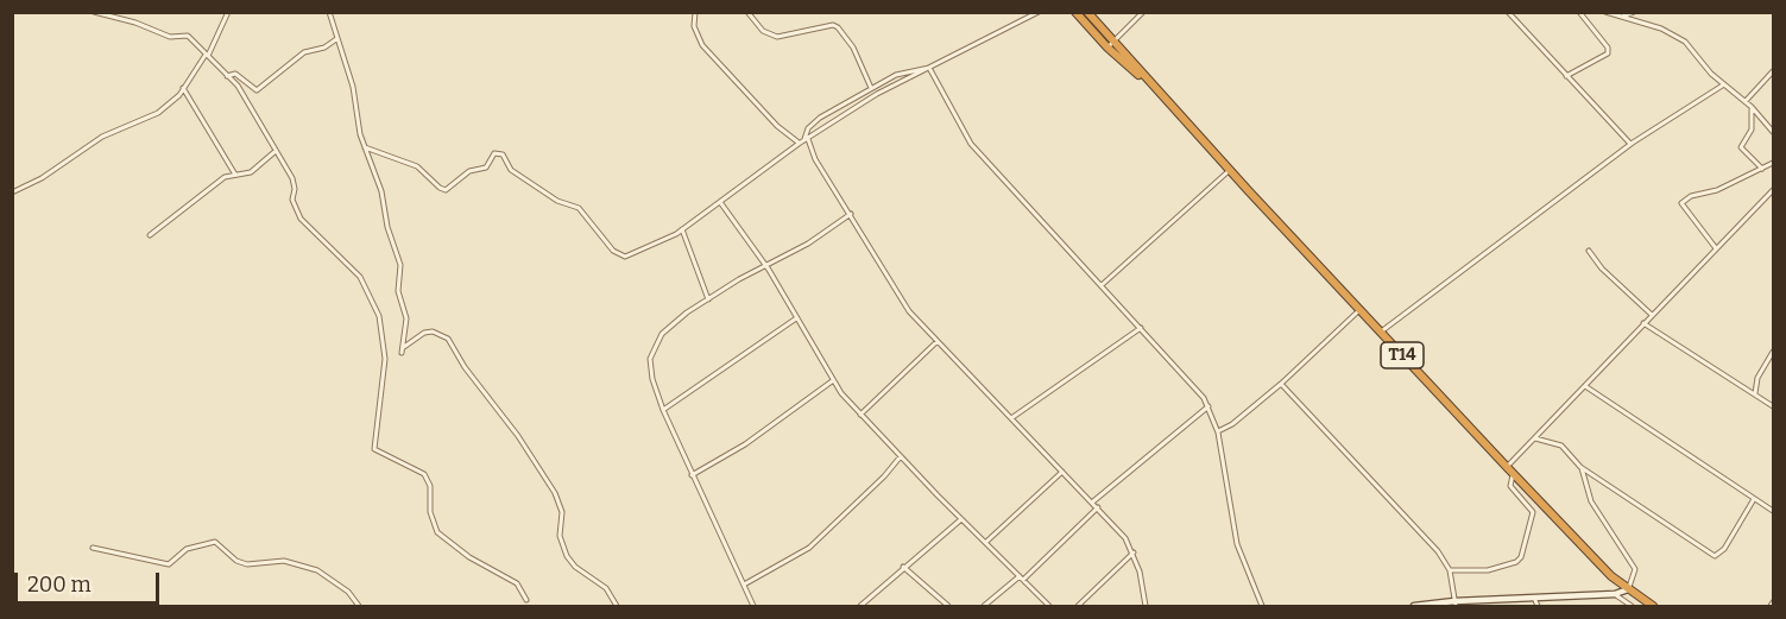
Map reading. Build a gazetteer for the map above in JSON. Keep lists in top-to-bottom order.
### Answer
{
  "streets": {
    "highway": ["T14"]
  },
  "scale_bar": "200 m"
}
